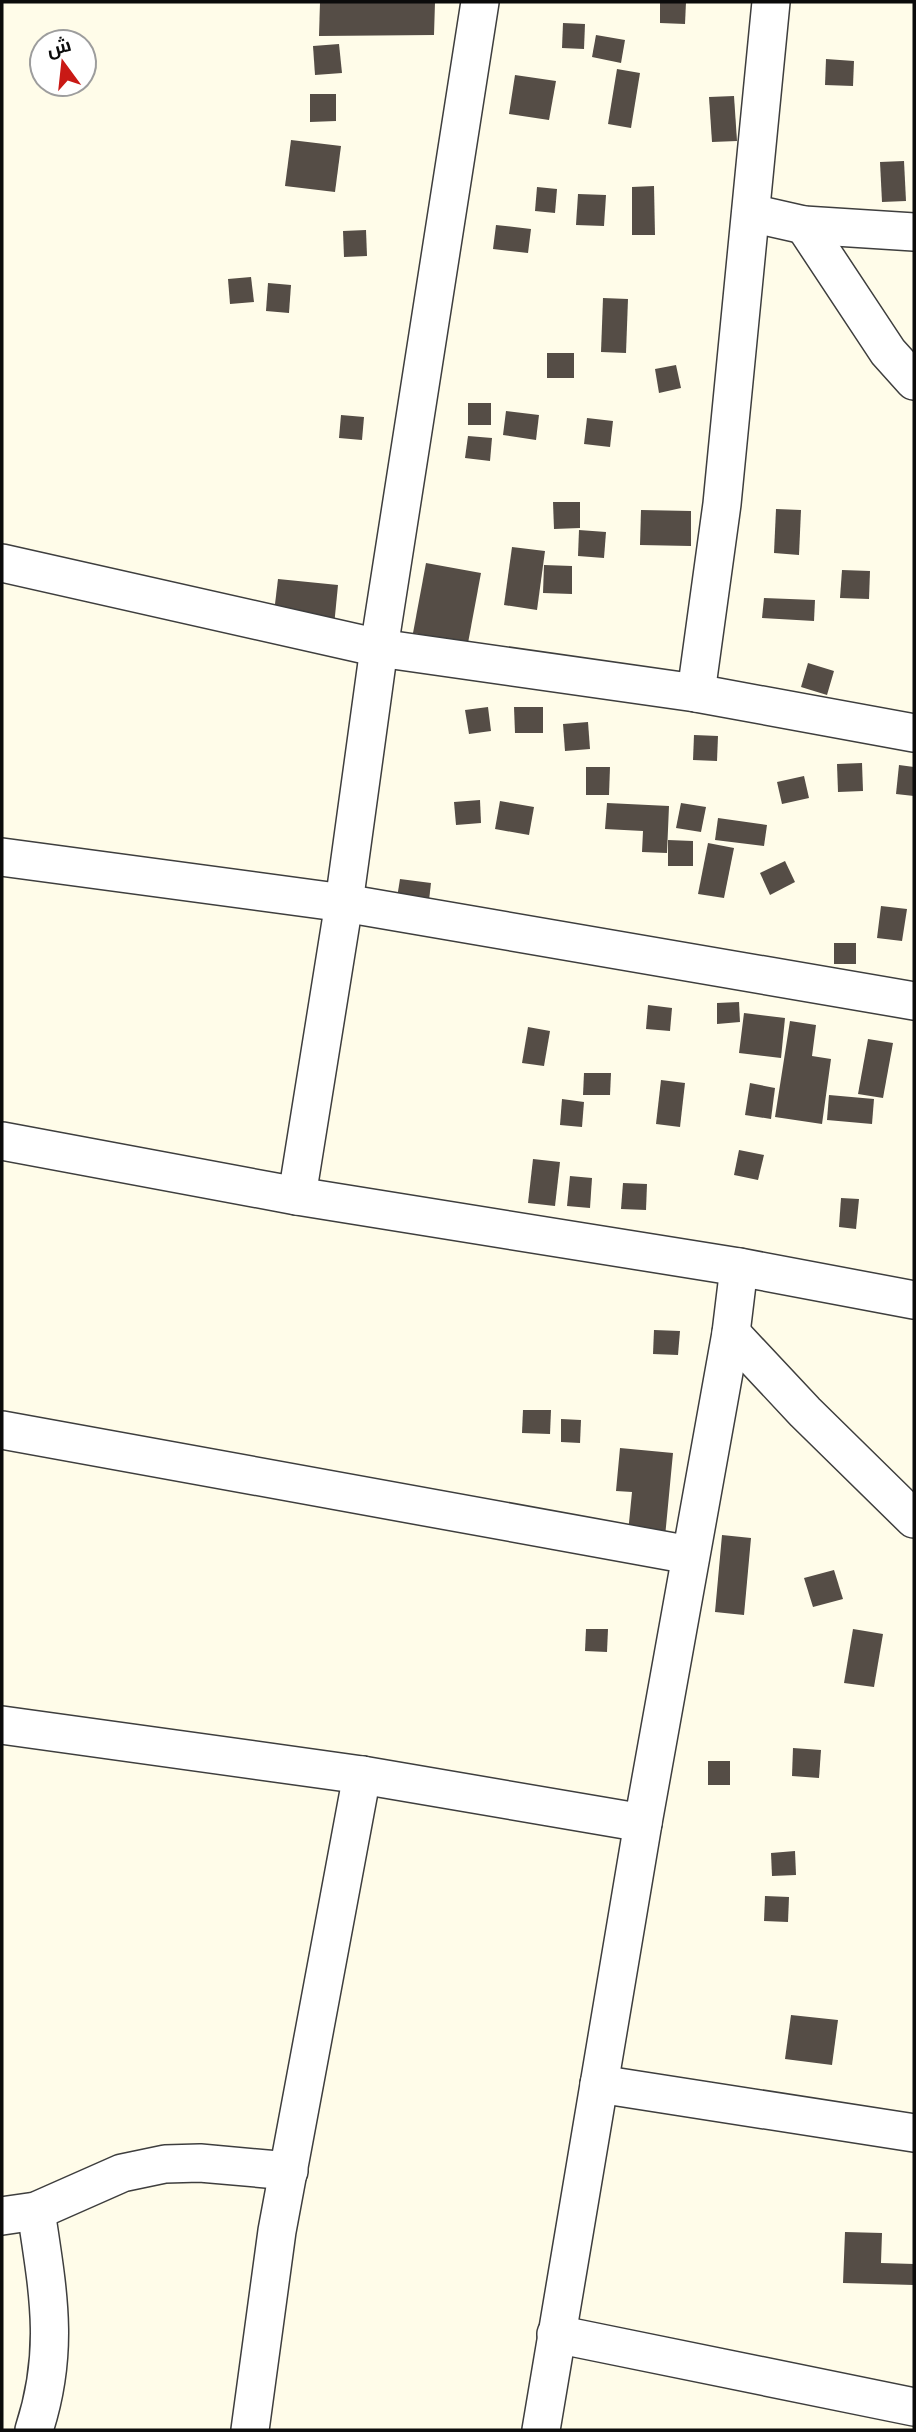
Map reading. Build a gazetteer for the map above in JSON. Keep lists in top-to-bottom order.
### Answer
{
  "north": "top"
}
